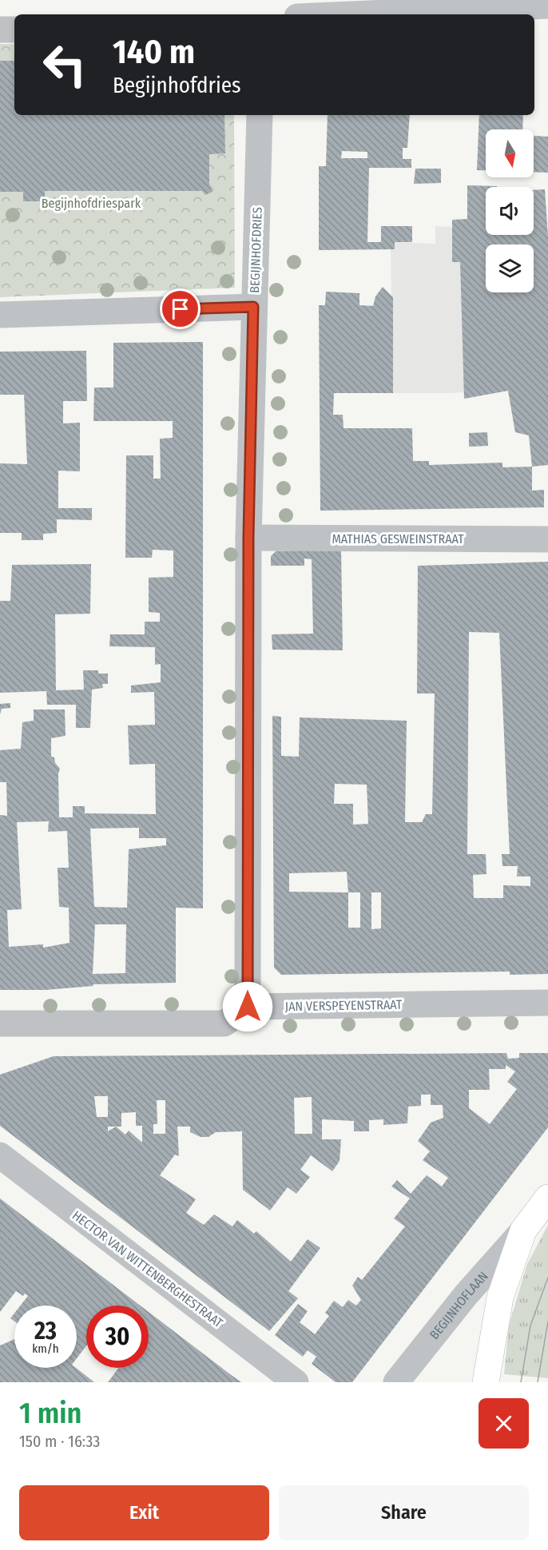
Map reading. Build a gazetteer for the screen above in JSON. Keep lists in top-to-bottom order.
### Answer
{
  "streets": {
    "main road": ["BEGIJNHOFLAAN"],
    "street": [
      "BEGIJNHOFDRIES",
      "MATHIAS GESWEINSTRAAT",
      "JAN VERSPEYENSTRAAT",
      "HECTOR VAN WITTENBERGHESTRAAT"
    ]
  },
  "parks": ["Begijnhofdriespark"],
  "north": "bottom",
  "page": {
    "turn": ["140 m", "Begijnhofdries"],
    "speed": "23 km/h",
    "limit": "30",
    "heading": ["1 min", "150 m · 16:33"],
    "buttons": ["Exit", "Share"]
  }
}
